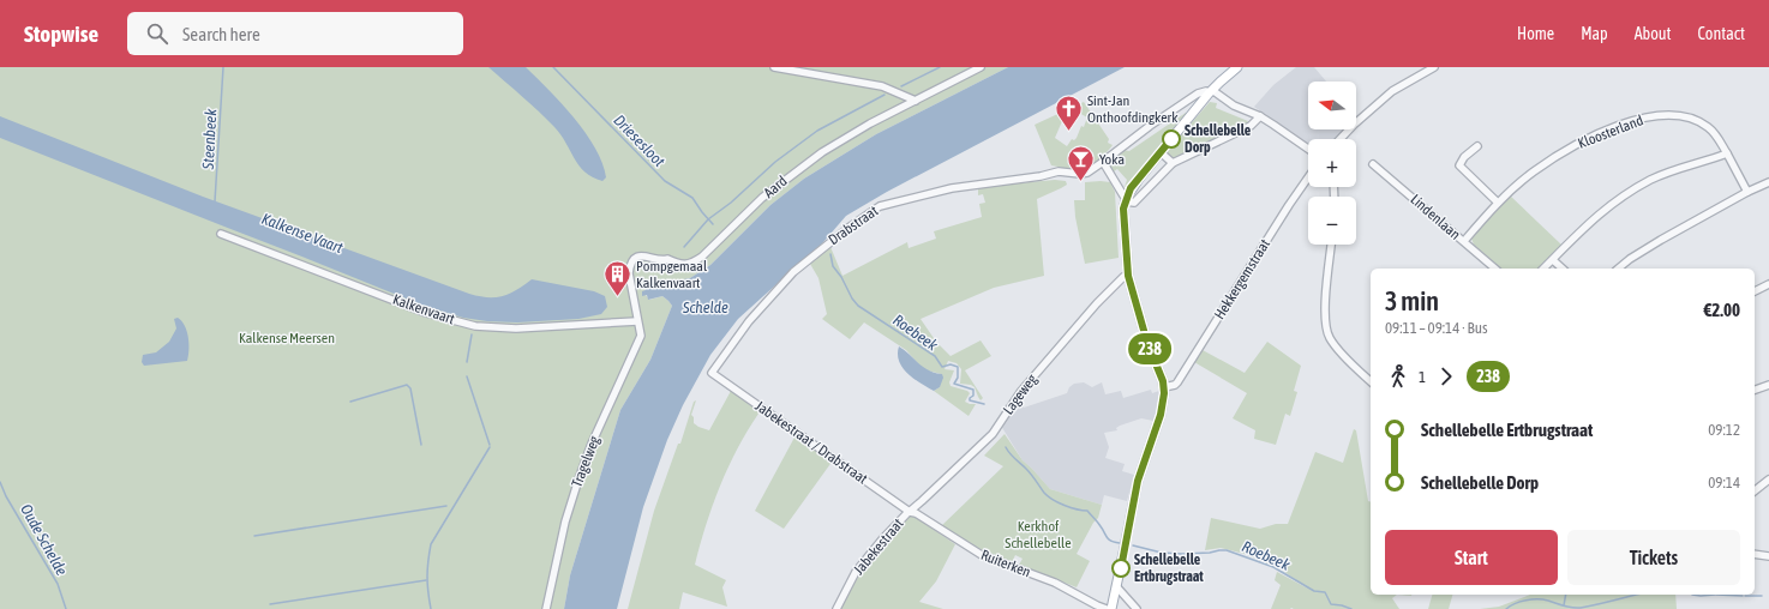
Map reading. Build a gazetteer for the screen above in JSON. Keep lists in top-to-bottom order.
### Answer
{
  "streets": {
    "street": [
      "Kloosterland",
      "Aard",
      "Lindenlaan",
      "Drabstraat",
      "Hekkergemstraat",
      "Kalkenvaart",
      "Lageweg",
      "Jabekestraat / Drabstraat",
      "Tragelweg",
      "Jabekestraat",
      "Ruiterken"
    ]
  },
  "crossings": [
    ["Kloosterland", "Lindenlaan"],
    ["Aard", "Kalkenvaart"],
    ["Aard", "Tragelweg"],
    ["Drabstraat", "Jabekestraat / Drabstraat"],
    ["Kalkenvaart", "Tragelweg"],
    ["Lageweg", "Jabekestraat / Drabstraat"],
    ["Lageweg", "Jabekestraat"],
    ["Lageweg", "Ruiterken"],
    ["Jabekestraat / Drabstraat", "Jabekestraat"],
    ["Jabekestraat / Drabstraat", "Ruiterken"],
    ["Jabekestraat", "Ruiterken"]
  ],
  "water": [
    "Steenbeek",
    "Driesesloot",
    "Kalkense Vaart",
    "Schelde",
    "Roebeek",
    "Oude Schelde"
  ],
  "parks": ["Kalkense Meersen", "Kerkhof Schellebelle"],
  "places": {
    "church": ["Sint-Jan Onthoofdingkerk"],
    "other": ["Schellebelle Dorp", "Schellebelle Ertbrugstraat"],
    "bar": ["Yoka"],
    "building": ["Pompgemaal Kalkenvaart"]
  },
  "lines": ["bus line 238"],
  "north": "left",
  "page": {
    "header": "Stopwise",
    "search": "Search here",
    "nav": [
      "Home",
      "Map",
      "About",
      "Contact"
    ],
    "on_map": "238",
    "map_buttons": ["+", "−"],
    "heading": ["3 min", "09:11 – 09:14 · Bus", "€2.00"],
    "legs": ["1", "238"],
    "list": [
      {
        "name": "Schellebelle Ertbrugstraat",
        "value": "09:12"
      },
      {
        "name": "Schellebelle Dorp",
        "value": "09:14"
      }
    ],
    "buttons": ["Start", "Tickets"]
  }
}
